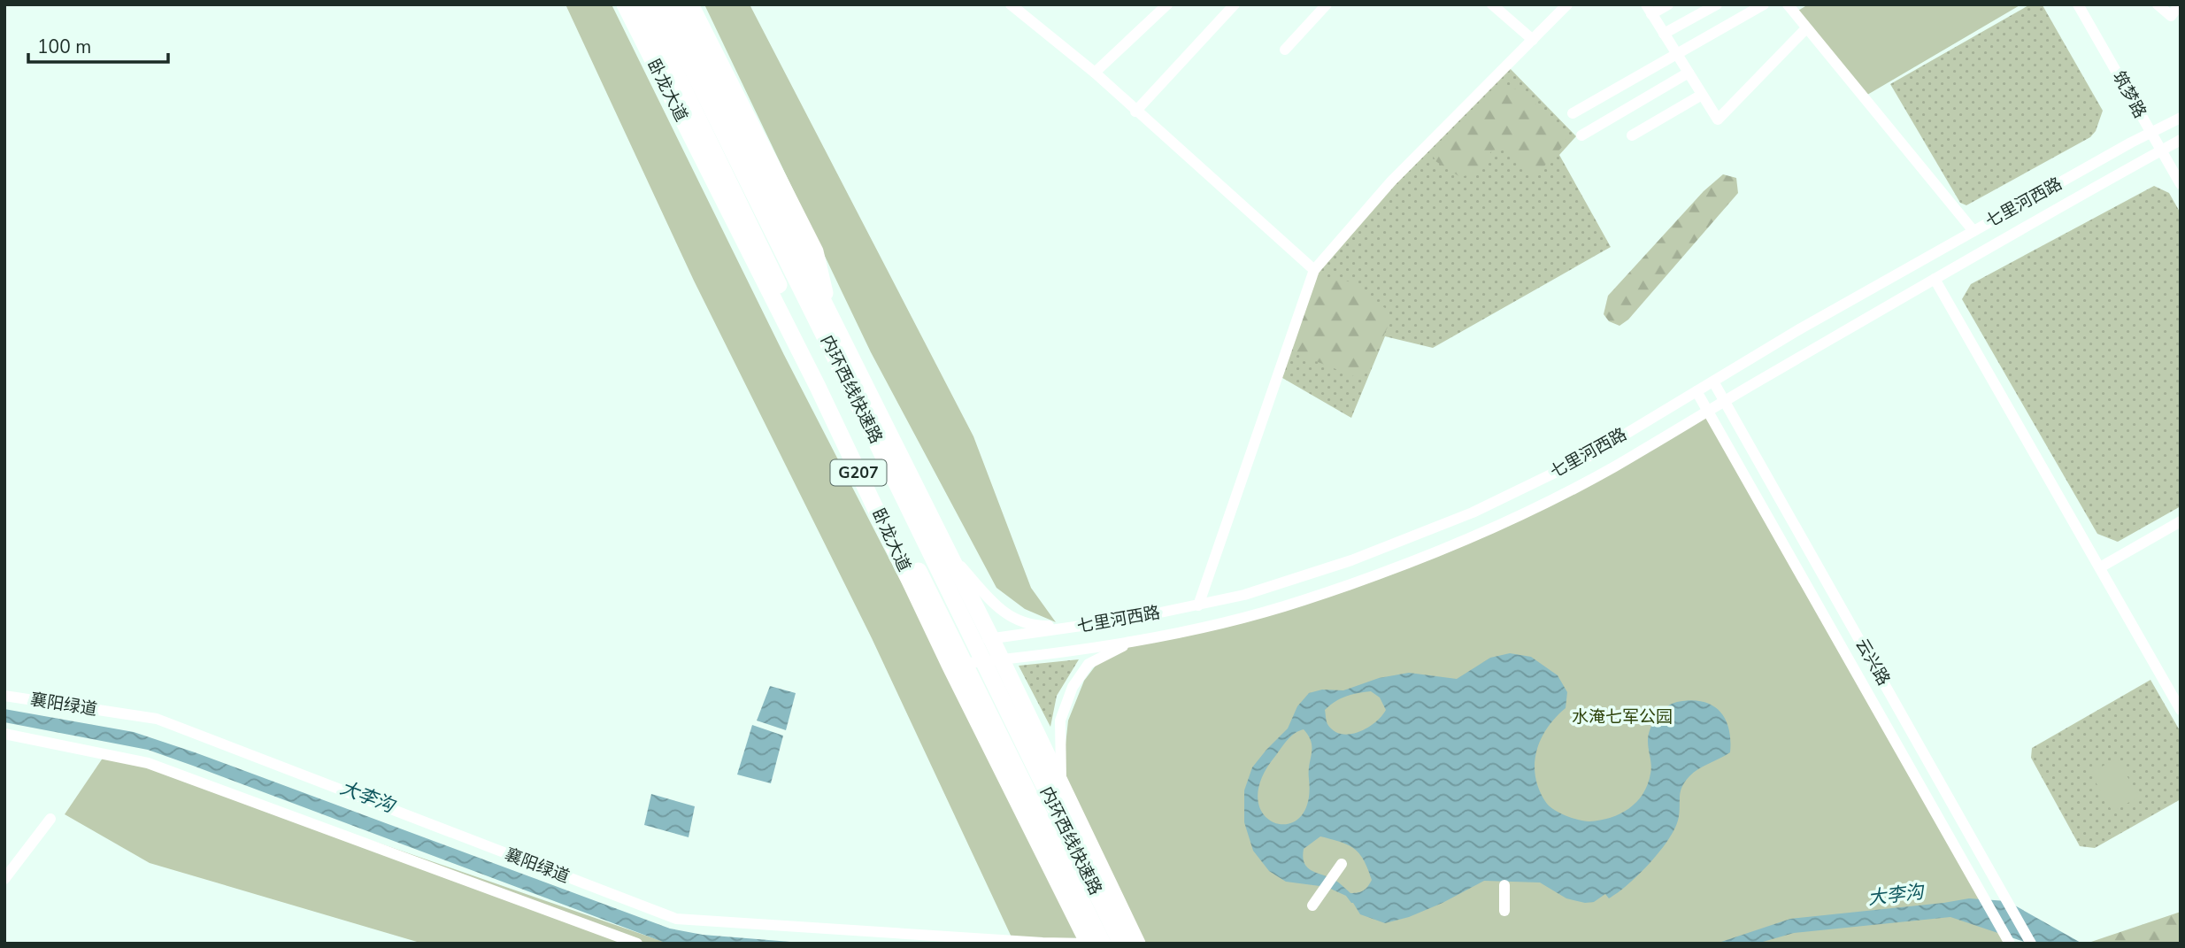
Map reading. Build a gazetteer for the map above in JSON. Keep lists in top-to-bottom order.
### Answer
{
  "streets": {
    "highway": ["卧龙大道", "内环西线快速路", "G207"],
    "street": [
      "筑梦路",
      "七里河西路",
      "云兴路",
      "襄阳绿道"
    ]
  },
  "crossings": [
    ["卧龙大道", "七里河西路"],
    ["卧龙大道", "襄阳绿道"],
    ["筑梦路", "七里河西路"],
    ["七里河西路", "G207"],
    ["七里河西路", "云兴路"]
  ],
  "water": ["大李沟"],
  "parks": ["水淹七军公园"],
  "scale_bar": "100 m"
}
